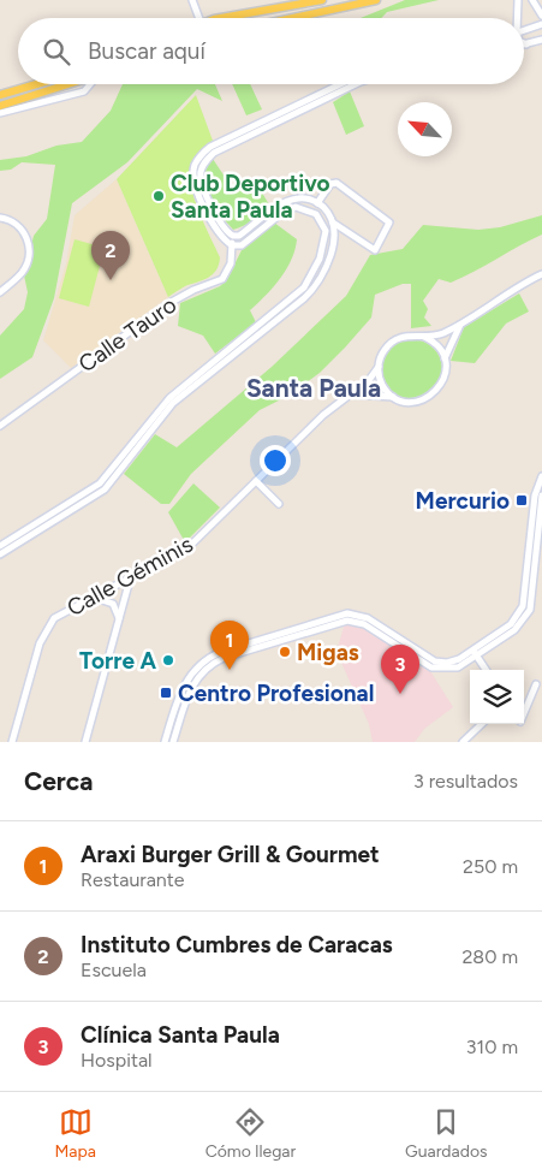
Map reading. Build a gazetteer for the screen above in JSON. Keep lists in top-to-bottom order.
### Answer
{
  "streets": {
    "street": ["Calle Tauro", "Calle Géminis"]
  },
  "districts": ["Santa Paula"],
  "places": {
    "other": ["Club Deportivo Santa Paula", "Migas", "Torre A"],
    "transit": ["Mercurio", "Centro Profesional"]
  },
  "north": "top left",
  "page": {
    "search": "Buscar aquí",
    "pins": ["2", "1", "3"],
    "heading": ["Cerca", "3 resultados"],
    "list": [
      {
        "mark": "1",
        "name": "Araxi Burger Grill & Gourmet",
        "note": "Restaurante",
        "value": "250 m"
      },
      {
        "mark": "2",
        "name": "Instituto Cumbres de Caracas",
        "note": "Escuela",
        "value": "280 m"
      },
      {
        "mark": "3",
        "name": "Clínica Santa Paula",
        "note": "Hospital",
        "value": "310 m"
      }
    ],
    "nav": ["Mapa", "Cómo llegar", "Guardados"]
  }
}
